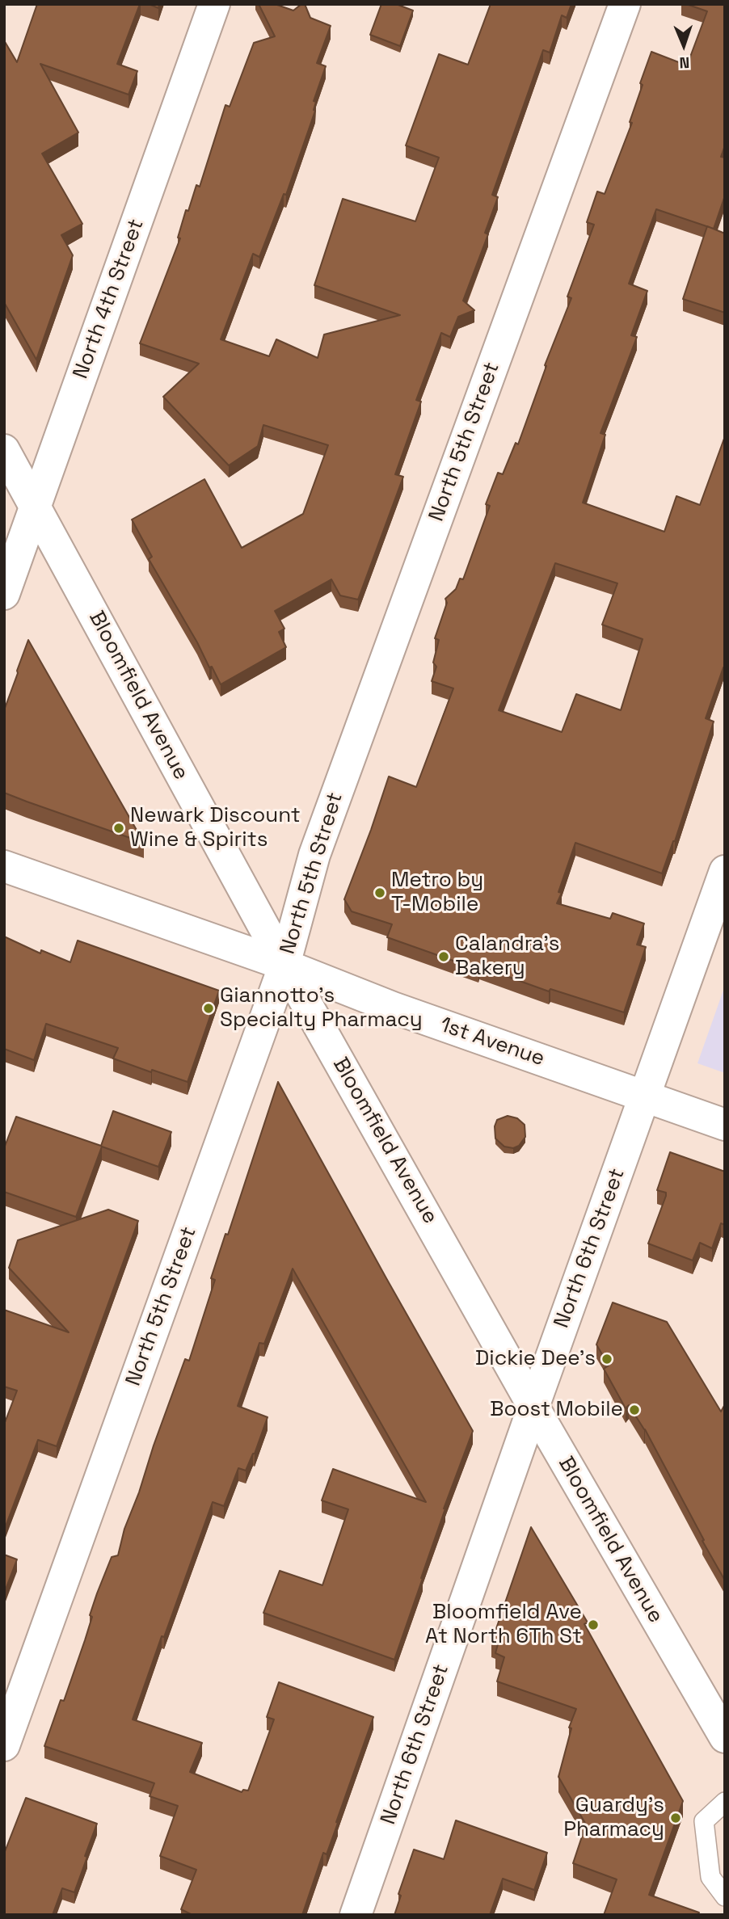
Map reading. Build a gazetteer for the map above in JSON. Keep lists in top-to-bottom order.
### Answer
{
  "streets": {
    "street": [
      "North 4th Street",
      "North 5th Street",
      "Bloomfield Avenue",
      "1st Avenue",
      "North 6th Street"
    ]
  },
  "crossings": [
    ["North 4th Street", "Bloomfield Avenue"],
    ["North 5th Street", "Bloomfield Avenue"],
    ["North 5th Street", "1st Avenue"],
    ["Bloomfield Avenue", "1st Avenue"],
    ["Bloomfield Avenue", "North 6th Street"],
    ["1st Avenue", "North 6th Street"]
  ],
  "places": [
    "Newark Discount Wine & Spirits",
    "Metro by T-Mobile",
    "Calandra's Bakery",
    "Giannotto's Specialty Pharmacy",
    "Dickie Dee's",
    "Boost Mobile",
    "Bloomfield Ave At North 6Th St",
    "Guardy's Pharmacy"
  ],
  "north": "bottom"
}
